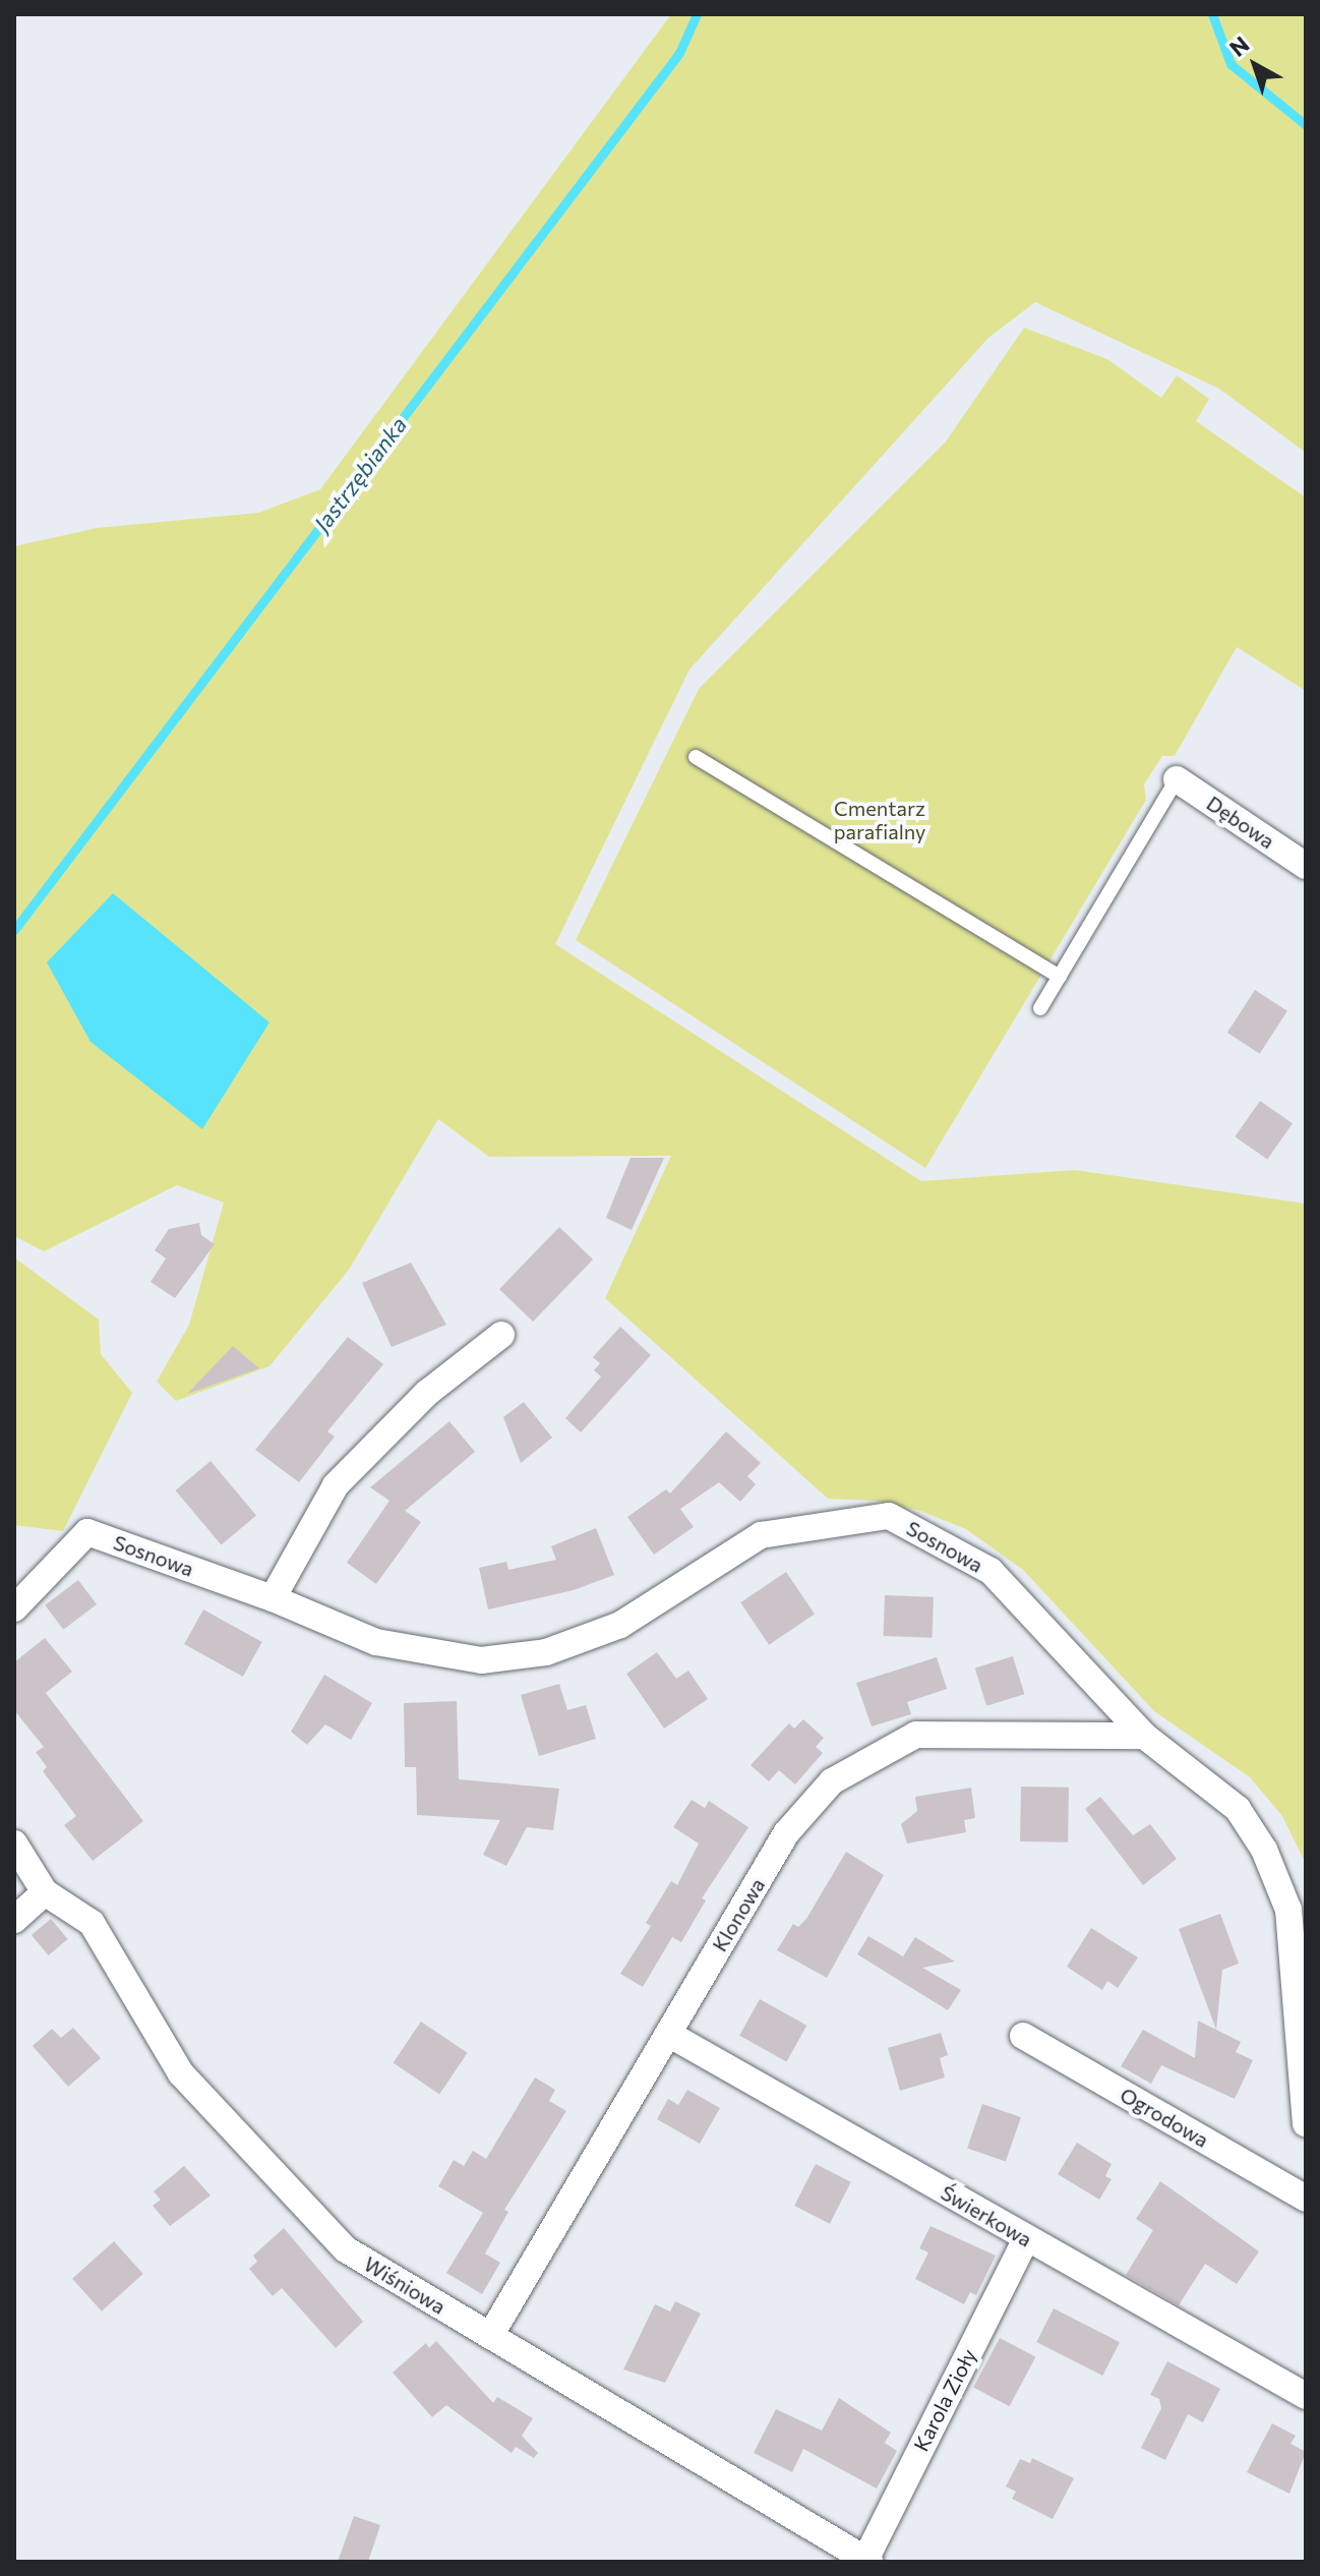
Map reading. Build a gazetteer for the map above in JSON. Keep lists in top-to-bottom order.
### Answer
{
  "streets": {
    "street": [
      "Dębowa",
      "Sosnowa",
      "Klonowa",
      "Ogrodowa",
      "Świerkowa",
      "Wiśniowa",
      "Karola Zioły"
    ]
  },
  "crossings": [
    ["Sosnowa", "Klonowa"],
    ["Klonowa", "Świerkowa"],
    ["Klonowa", "Wiśniowa"],
    ["Świerkowa", "Karola Zioły"],
    ["Wiśniowa", "Karola Zioły"]
  ],
  "water": ["Jastrzębianka"],
  "parks": ["Cmentarz parafialny"],
  "north": "top left"
}
